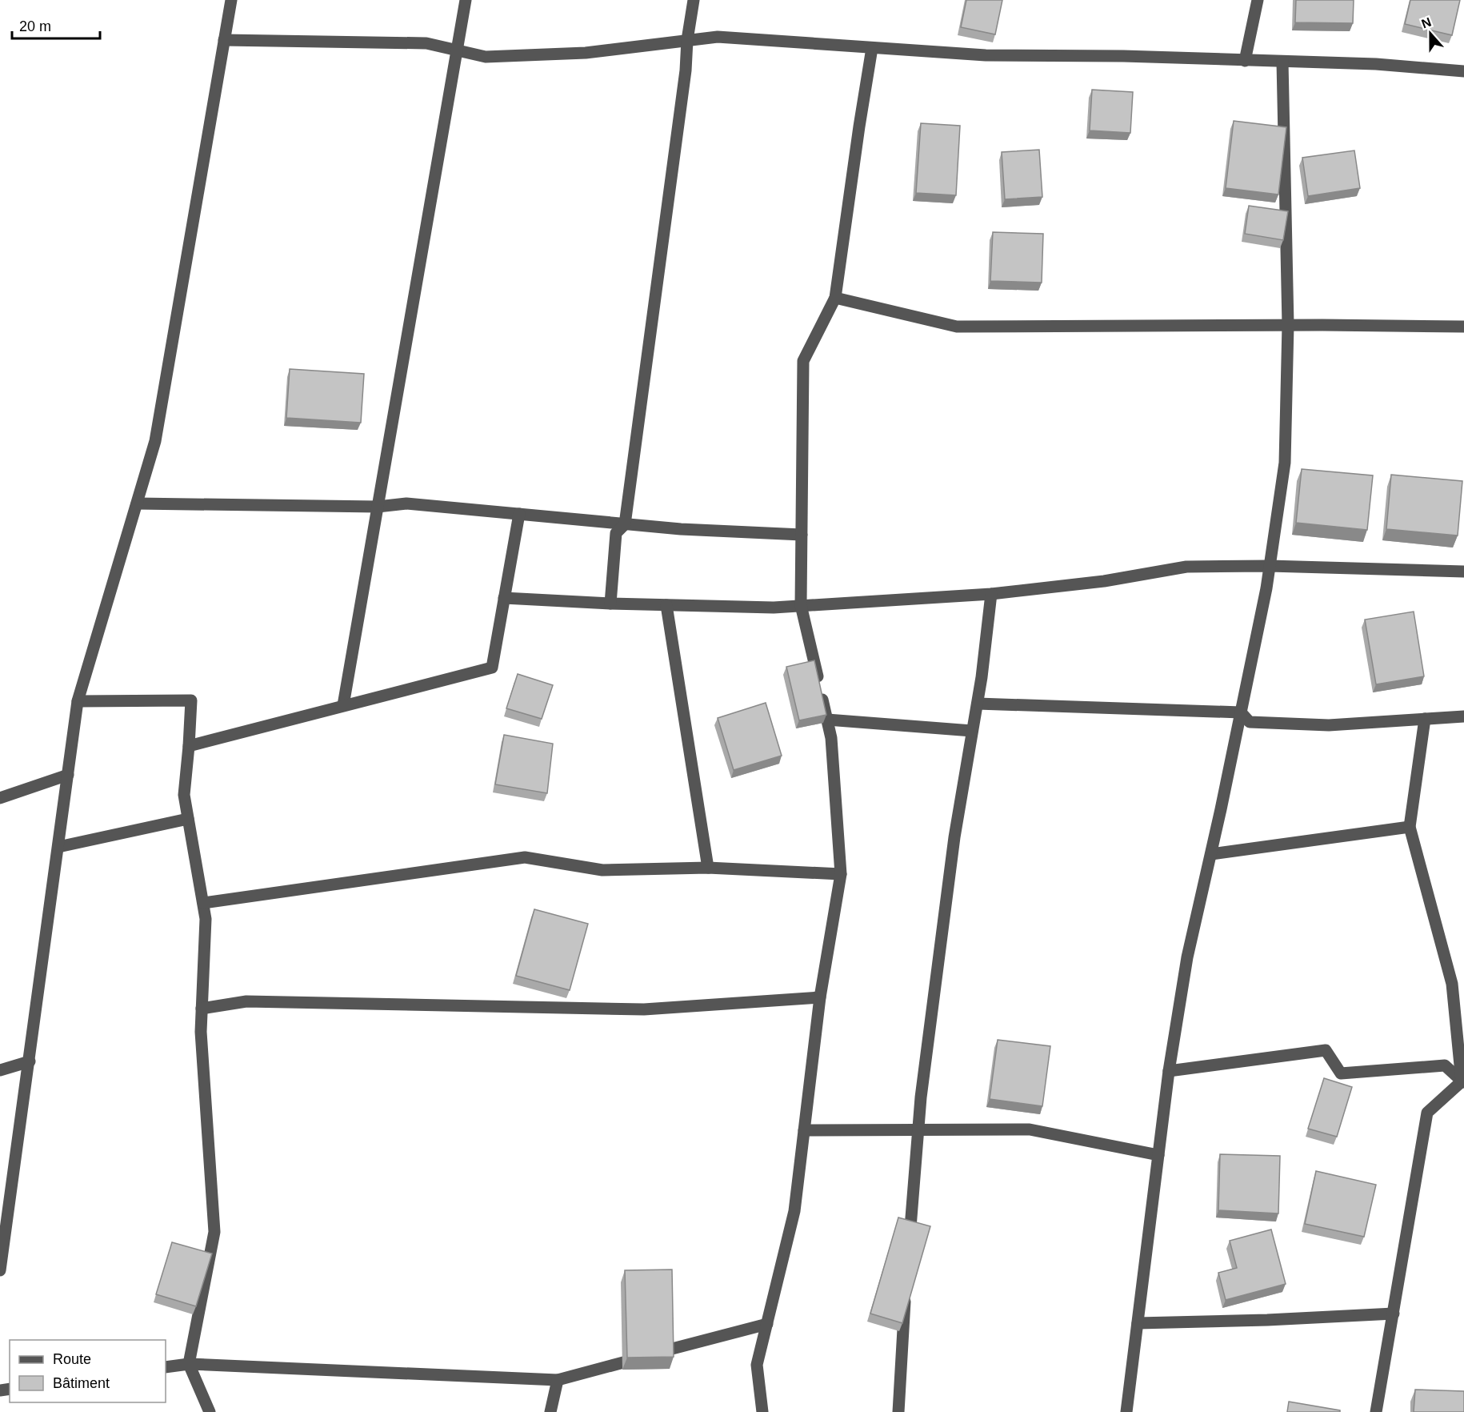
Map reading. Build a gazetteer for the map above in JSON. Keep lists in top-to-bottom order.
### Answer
{
  "legend": ["Route", "Bâtiment"],
  "scale_bar": "20 m",
  "north": "top"
}
